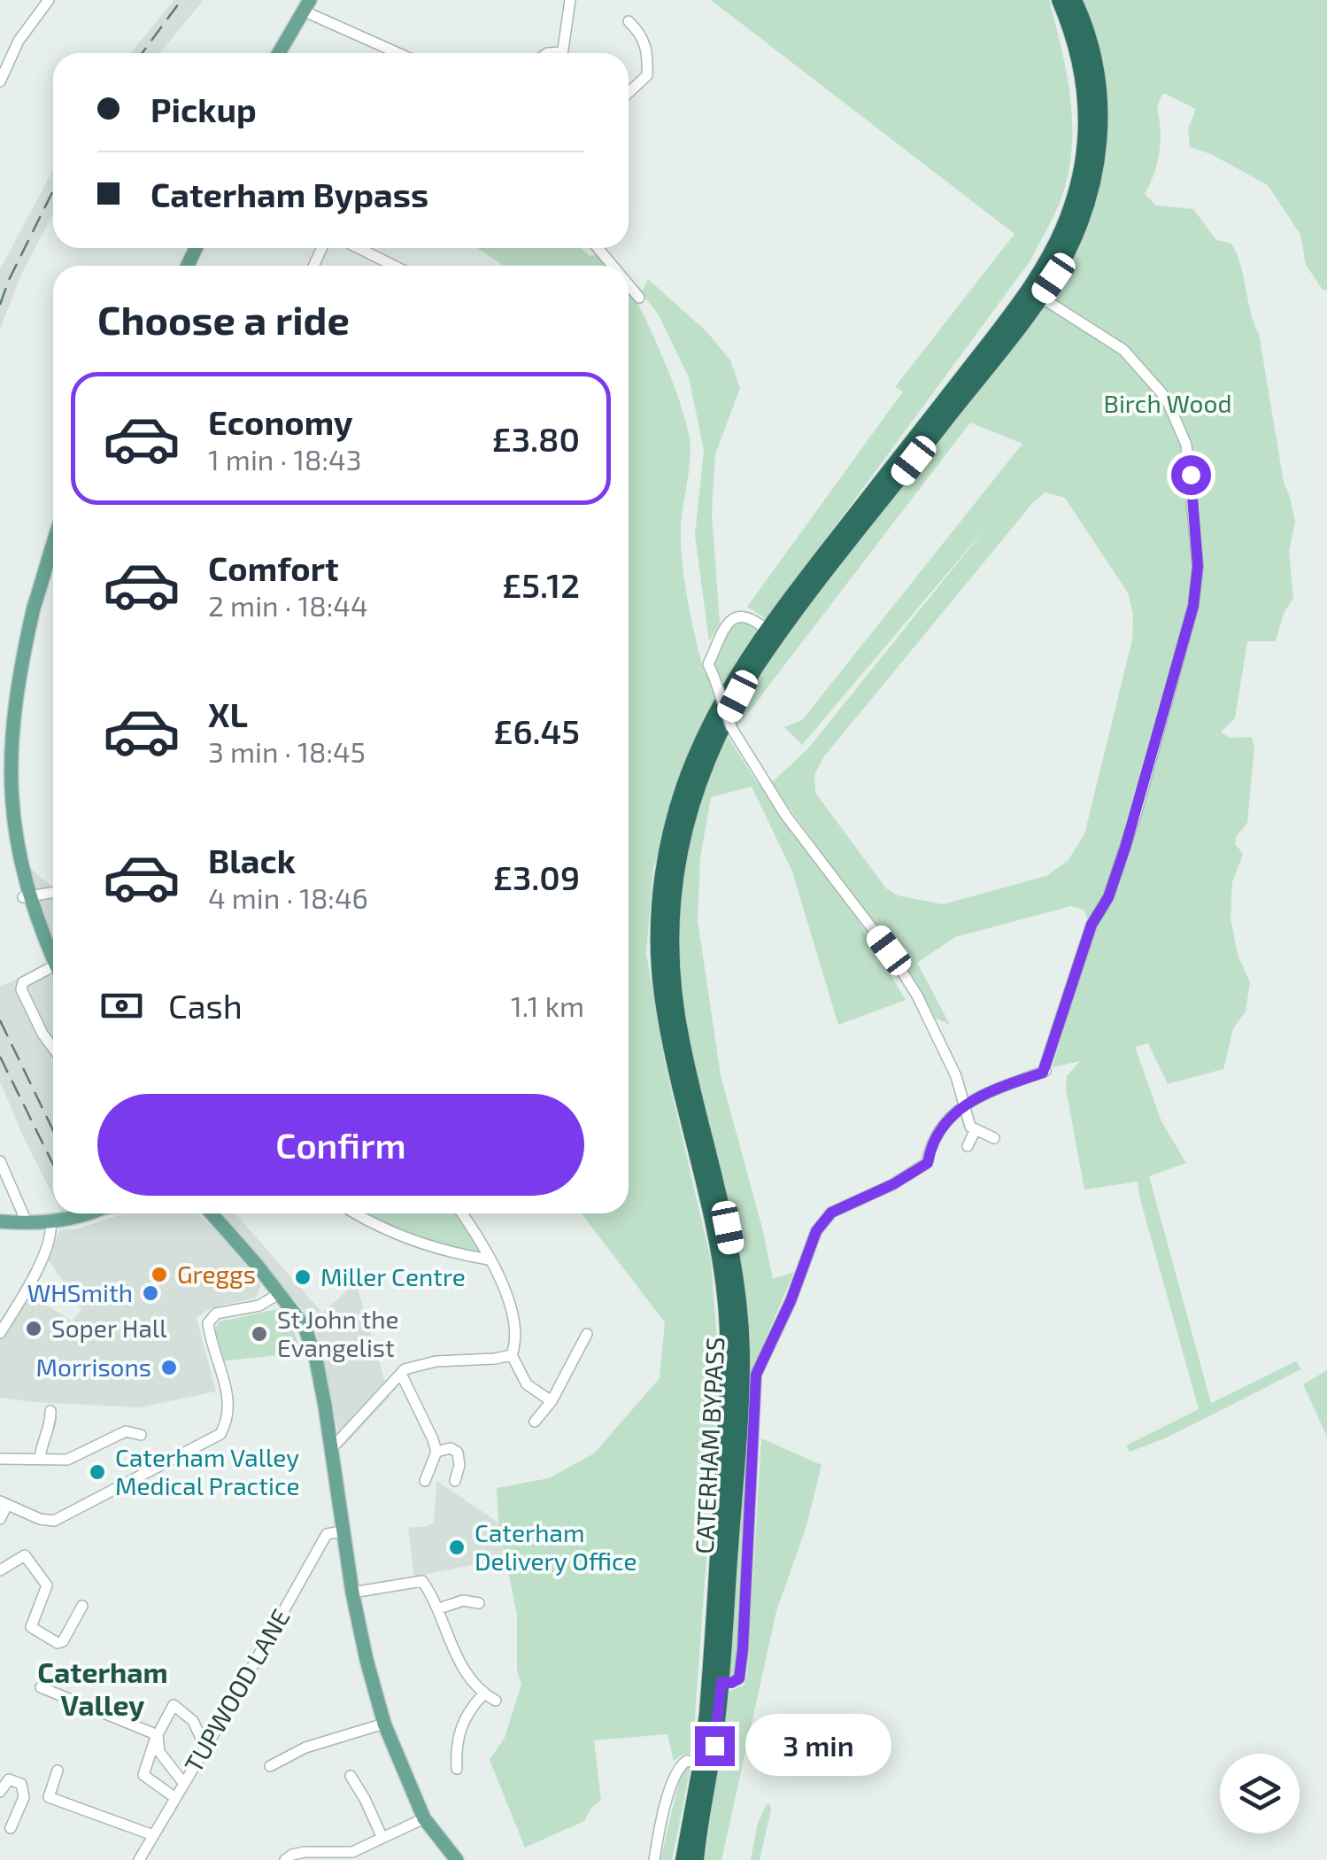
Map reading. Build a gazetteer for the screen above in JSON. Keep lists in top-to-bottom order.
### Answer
{
  "streets": {
    "highway": ["CATERHAM BYPASS"],
    "street": ["TUPWOOD LANE"]
  },
  "districts": ["Caterham Valley"],
  "parks": ["Birch Wood"],
  "places": [
    "Greggs",
    "Miller Centre",
    "WHSmith",
    "Soper Hall",
    "St John the Evangelist",
    "Morrisons",
    "Caterham Valley Medical Practice",
    "Caterham Delivery Office"
  ],
  "page": {
    "banner": ["Pickup", "Caterham Bypass"],
    "heading": "Choose a ride",
    "list": [
      {
        "name": "Economy",
        "note": "1 min · 18:43",
        "value": "£3.80"
      },
      {
        "name": "Comfort",
        "note": "2 min · 18:44",
        "value": "£5.12"
      },
      {
        "name": "XL",
        "note": "3 min · 18:45",
        "value": "£6.45"
      },
      {
        "name": "Black",
        "note": "4 min · 18:46",
        "value": "£3.09"
      }
    ],
    "pay": ["Cash", "1.1 km"],
    "buttons": "Confirm",
    "bubble": "3 min"
  }
}
